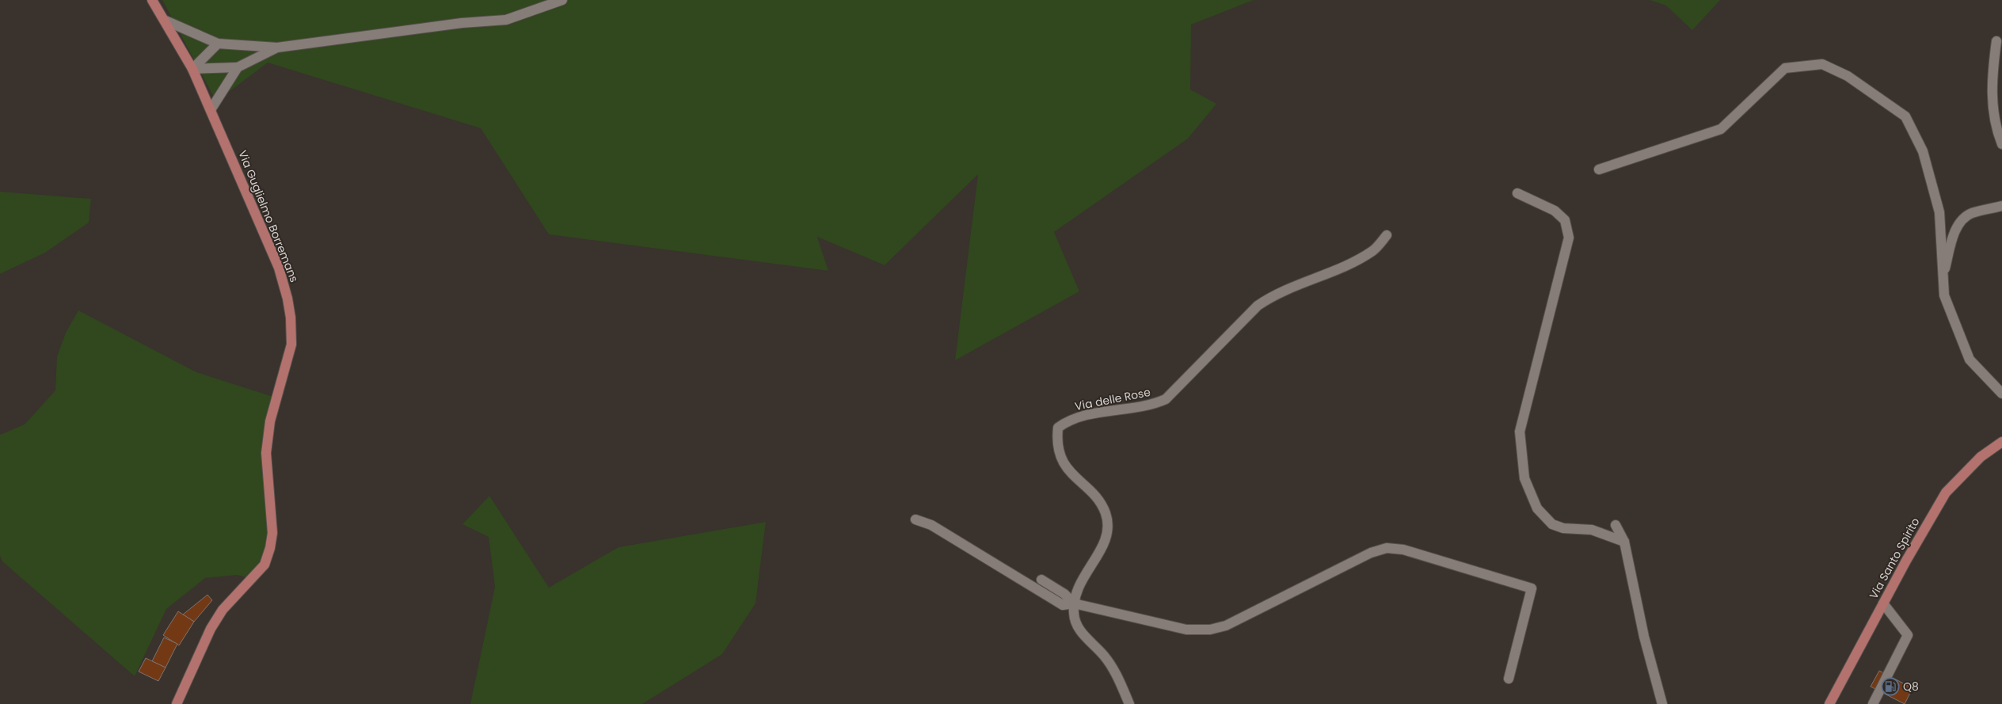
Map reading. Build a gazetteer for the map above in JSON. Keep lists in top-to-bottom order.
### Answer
{
  "streets": {
    "main road": ["Via Guglielmo Borremans", "Via Santo Spirito"],
    "street": ["Via delle Rose"]
  },
  "places": {
    "fuel station": ["Q8"]
  }
}
